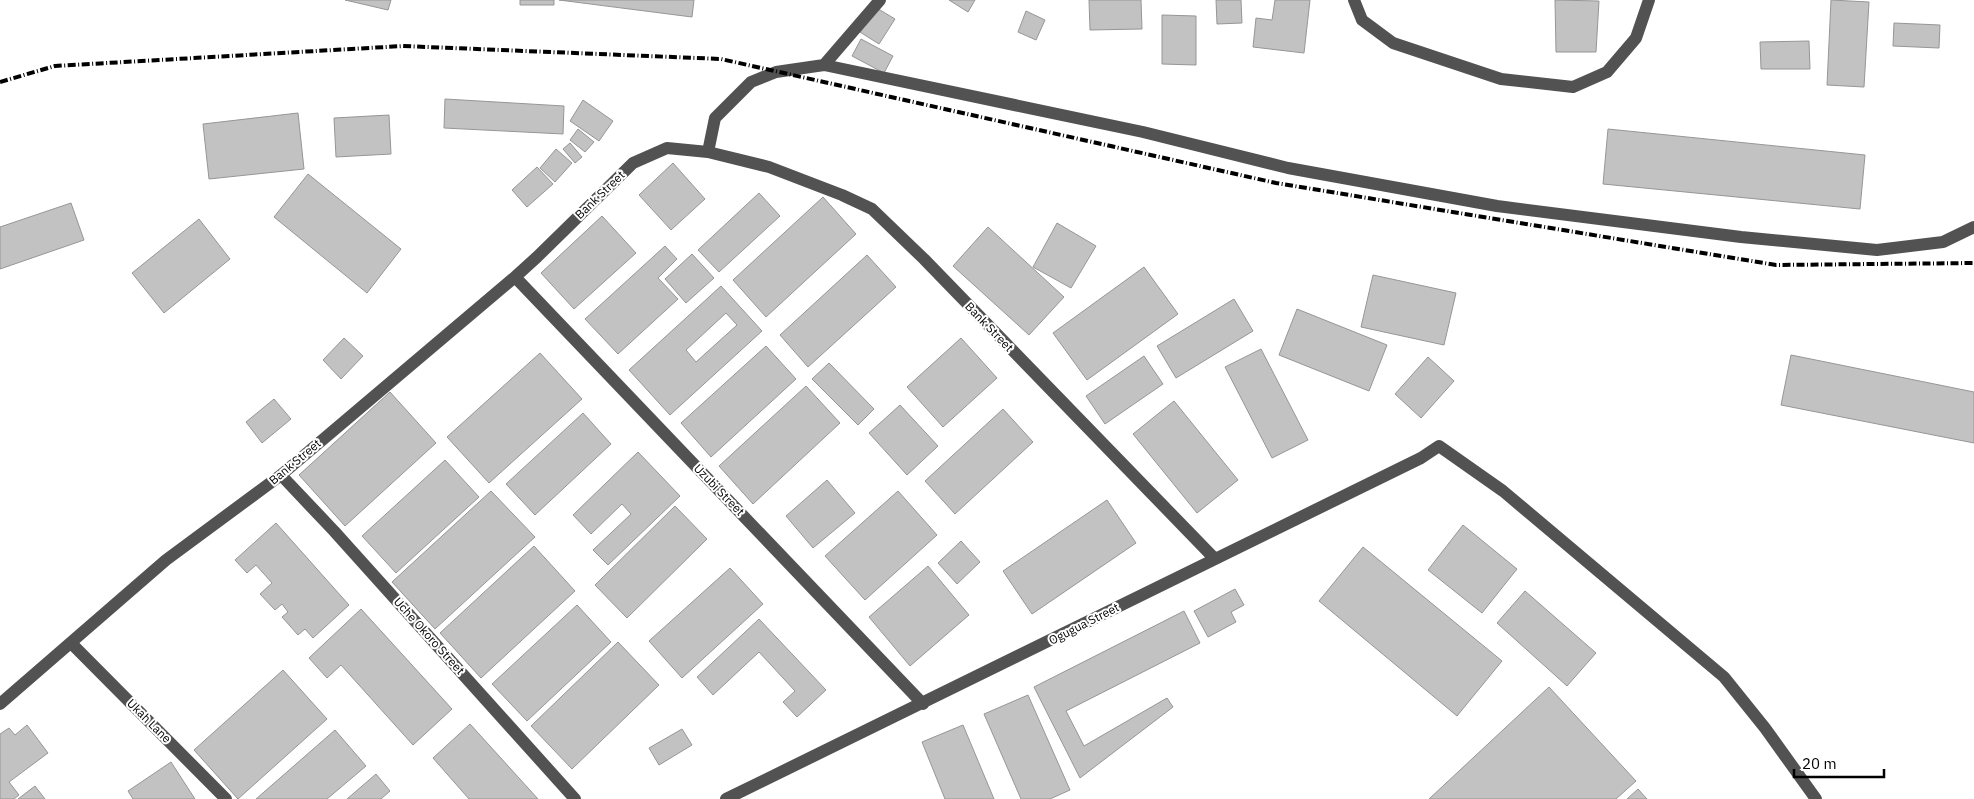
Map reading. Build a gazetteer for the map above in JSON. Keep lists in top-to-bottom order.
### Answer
{
  "streets": {
    "street": [
      "Bank Street",
      "Uzubi Street",
      "Ogugua Street",
      "Uche Okoro Street",
      "Ukah Lane"
    ]
  },
  "crossings": [
    ["Bank Street", "Uzubi Street"],
    ["Bank Street", "Ogugua Street"],
    ["Bank Street", "Uche Okoro Street"],
    ["Bank Street", "Ukah Lane"],
    ["Uzubi Street", "Ogugua Street"]
  ],
  "scale_bar": "20 m"
}
